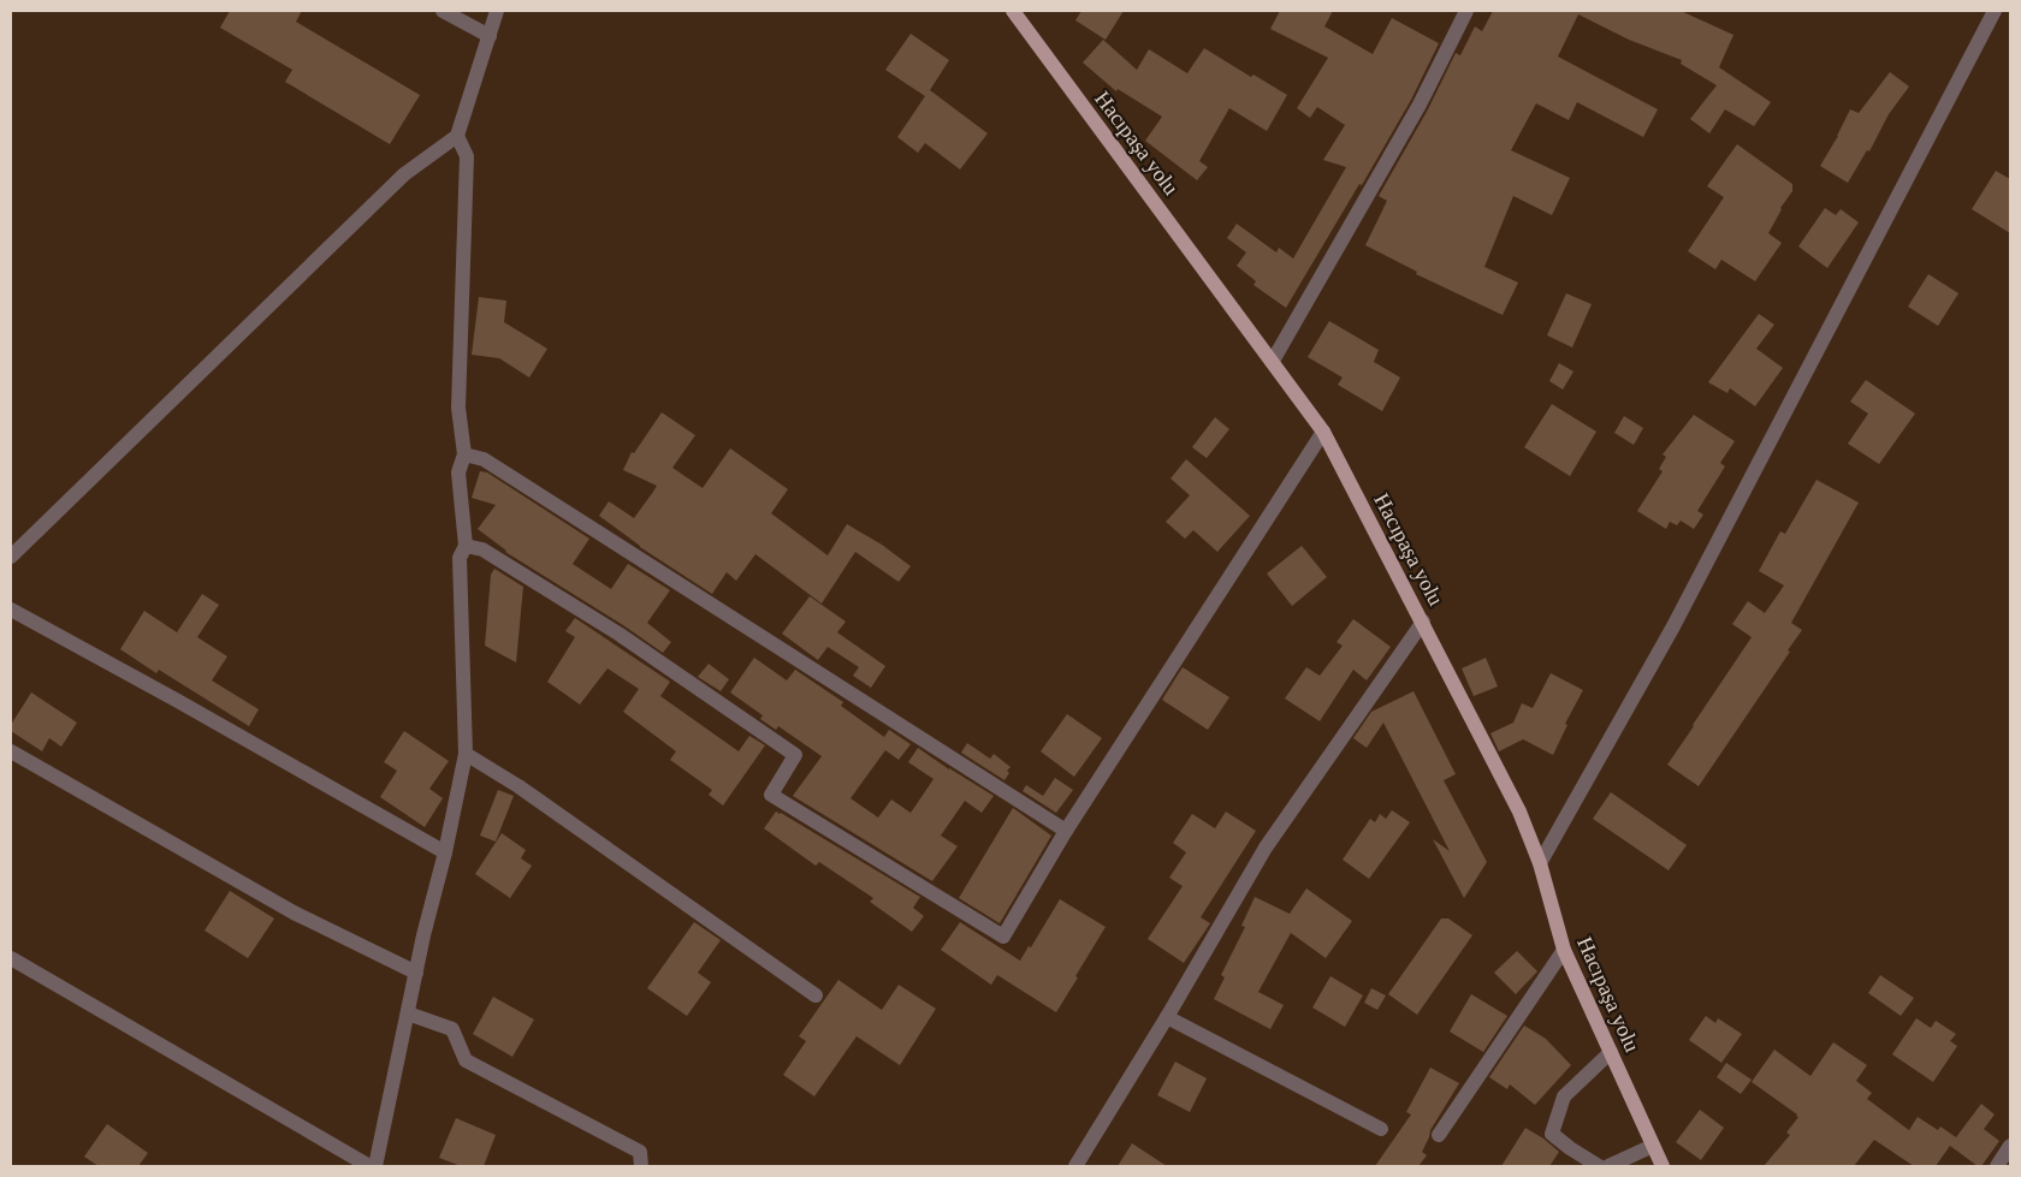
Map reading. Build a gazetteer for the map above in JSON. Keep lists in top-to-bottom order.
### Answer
{
  "streets": {
    "main road": ["Hacıpaşa yolu"]
  }
}
